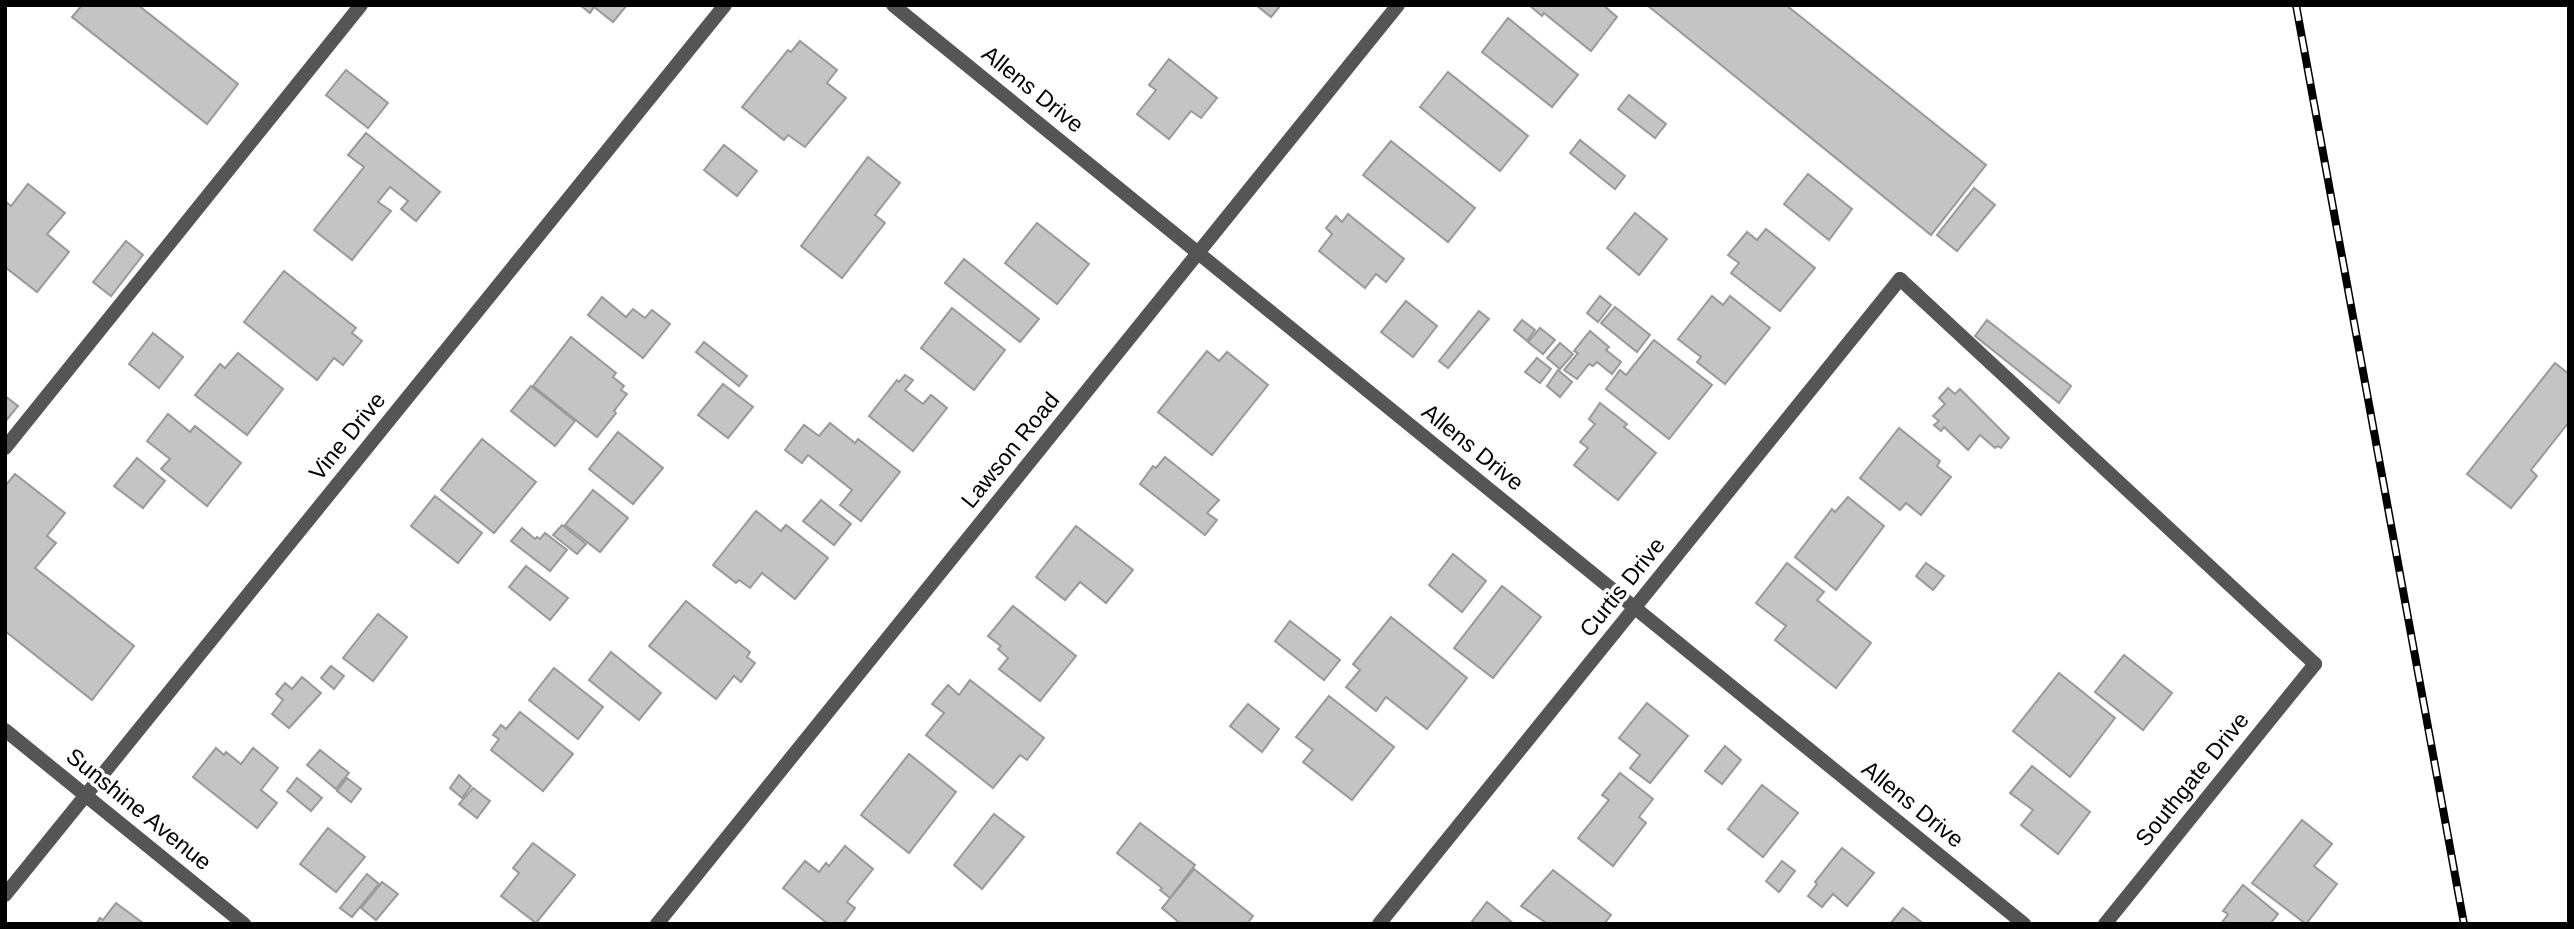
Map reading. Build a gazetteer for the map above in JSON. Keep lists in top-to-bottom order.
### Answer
{
  "streets": {
    "street": [
      "Allens Drive",
      "Vine Drive",
      "Lawson Road",
      "Curtis Drive",
      "Southgate Drive",
      "Sunshine Avenue"
    ]
  },
  "crossings": [
    ["Allens Drive", "Lawson Road"],
    ["Allens Drive", "Curtis Drive"],
    ["Vine Drive", "Sunshine Avenue"],
    ["Curtis Drive", "Southgate Drive"]
  ]
}
